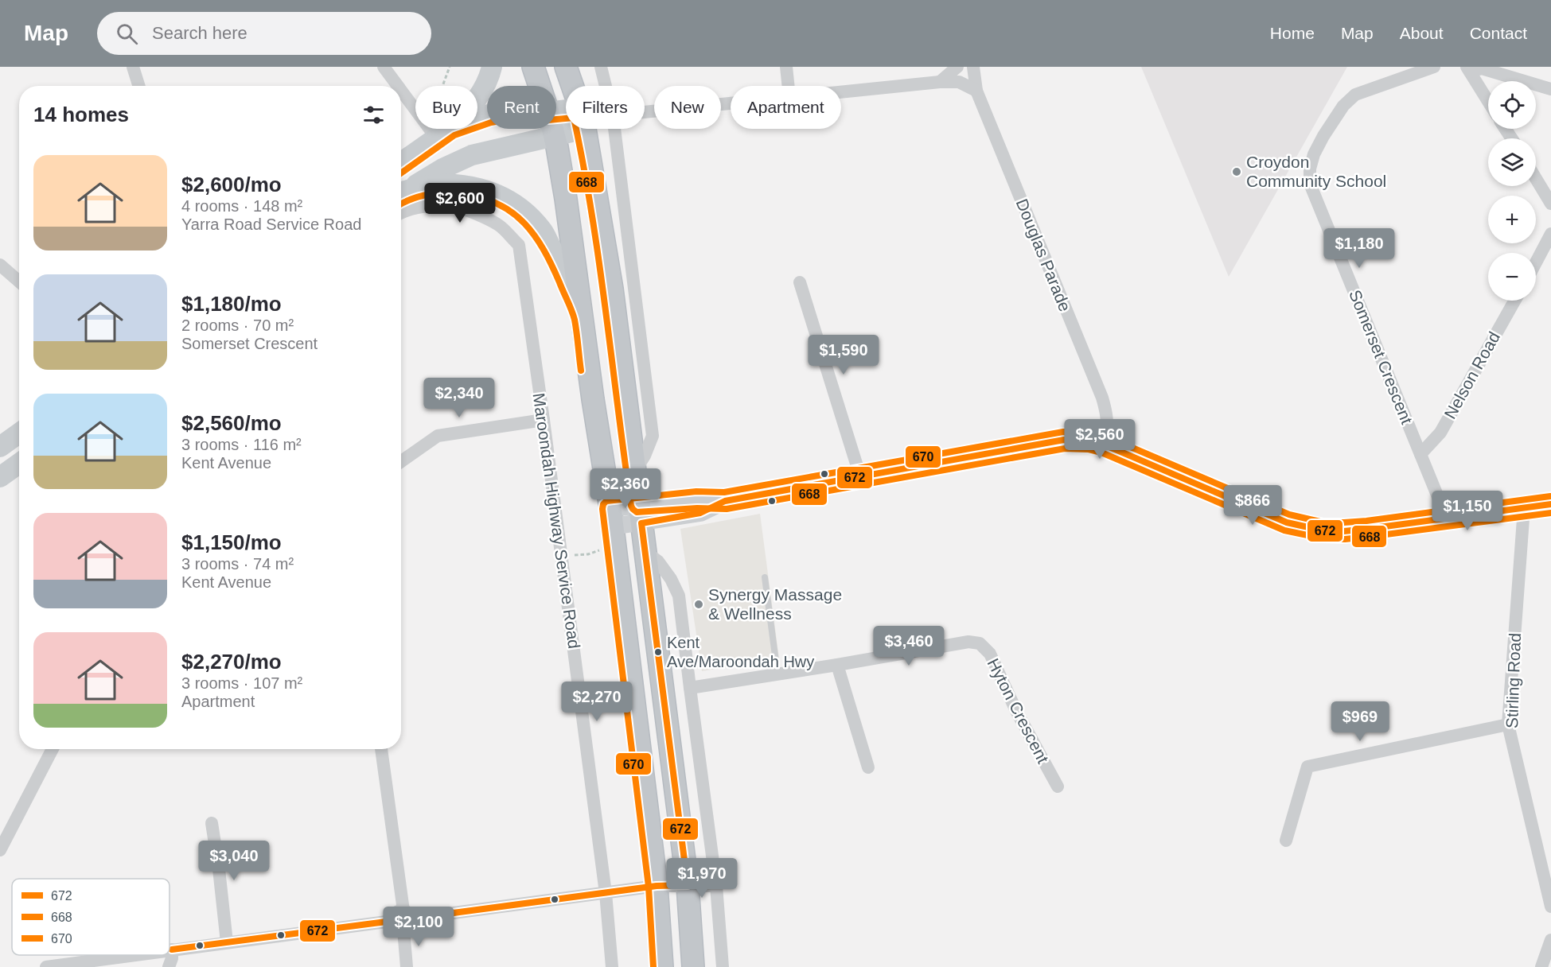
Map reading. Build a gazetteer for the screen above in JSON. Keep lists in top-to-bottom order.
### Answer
{
  "streets": {
    "street": [
      "Douglas Parade",
      "Somerset Crescent",
      "Nelson Road",
      "Maroondah Highway Service Road",
      "Stirling Road",
      "Hyton Crescent"
    ]
  },
  "crossings": [
    ["Somerset Crescent", "Nelson Road"]
  ],
  "places": ["Croydon Community School", "Synergy Massage & Wellness", "Kent Ave/Maroondah Hwy"],
  "lines": ["transit line 668", "transit line 670", "transit line 672"],
  "legend": ["672", "668", "670"],
  "page": {
    "header": "Map",
    "search": "Search here",
    "nav": [
      "Home",
      "Map",
      "About",
      "Contact"
    ],
    "map_buttons": ["+", "−"],
    "chip": [
      "Buy",
      "Rent",
      "Filters",
      "New",
      "Apartment"
    ],
    "heading": "14 homes",
    "list": [
      {
        "name": "$2,600/mo",
        "note": "4 rooms · 148 m² · Yarra Road Service Road"
      },
      {
        "name": "$1,180/mo",
        "note": "2 rooms · 70 m² · Somerset Crescent"
      },
      {
        "name": "$2,560/mo",
        "note": "3 rooms · 116 m² · Kent Avenue"
      },
      {
        "name": "$1,150/mo",
        "note": "3 rooms · 74 m² · Kent Avenue"
      },
      {
        "name": "$2,270/mo",
        "note": "3 rooms · 107 m² · Apartment"
      }
    ],
    "price": [
      "$2,600",
      "$1,180",
      "$1,590",
      "$2,340",
      "$2,560",
      "$2,360",
      "$866",
      "$1,150",
      "$3,460",
      "$2,270",
      "$969",
      "$3,040",
      "$1,970",
      "$2,100"
    ]
  }
}
